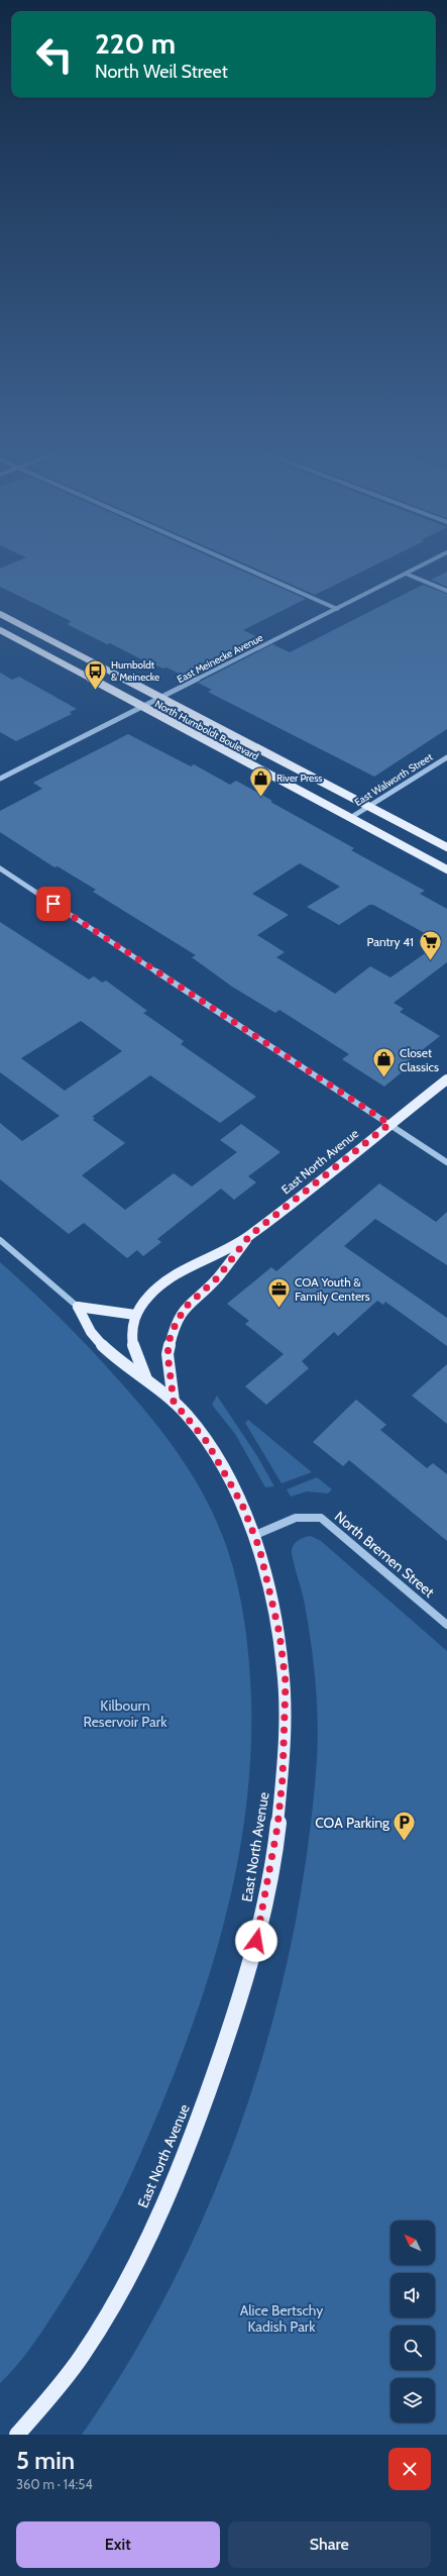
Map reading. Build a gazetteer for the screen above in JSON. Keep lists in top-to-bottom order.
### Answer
{
  "streets": {
    "main road": ["North Humboldt Boulevard", "East North Avenue"],
    "street": ["East Meinecke Avenue", "East Walworth Street", "North Bremen Street"]
  },
  "crossings": [
    ["East Meinecke Avenue", "North Humboldt Boulevard"],
    ["North Humboldt Boulevard", "East Walworth Street"],
    ["East North Avenue", "North Bremen Street"]
  ],
  "parks": ["Kilbourn Reservoir Park", "Alice Bertschy Kadish Park"],
  "places": {
    "bus stop": ["Humboldt & Meinecke"],
    "shop": ["River Press", "Closet Classics"],
    "supermarket": ["Pantry 41"],
    "office": ["COA Youth & Family Centers"],
    "parking": ["COA Parking"]
  },
  "north": "top left",
  "page": {
    "turn": ["220 m", "North Weil Street"],
    "heading": ["5 min", "360 m · 14:54"],
    "buttons": ["Exit", "Share"]
  }
}
